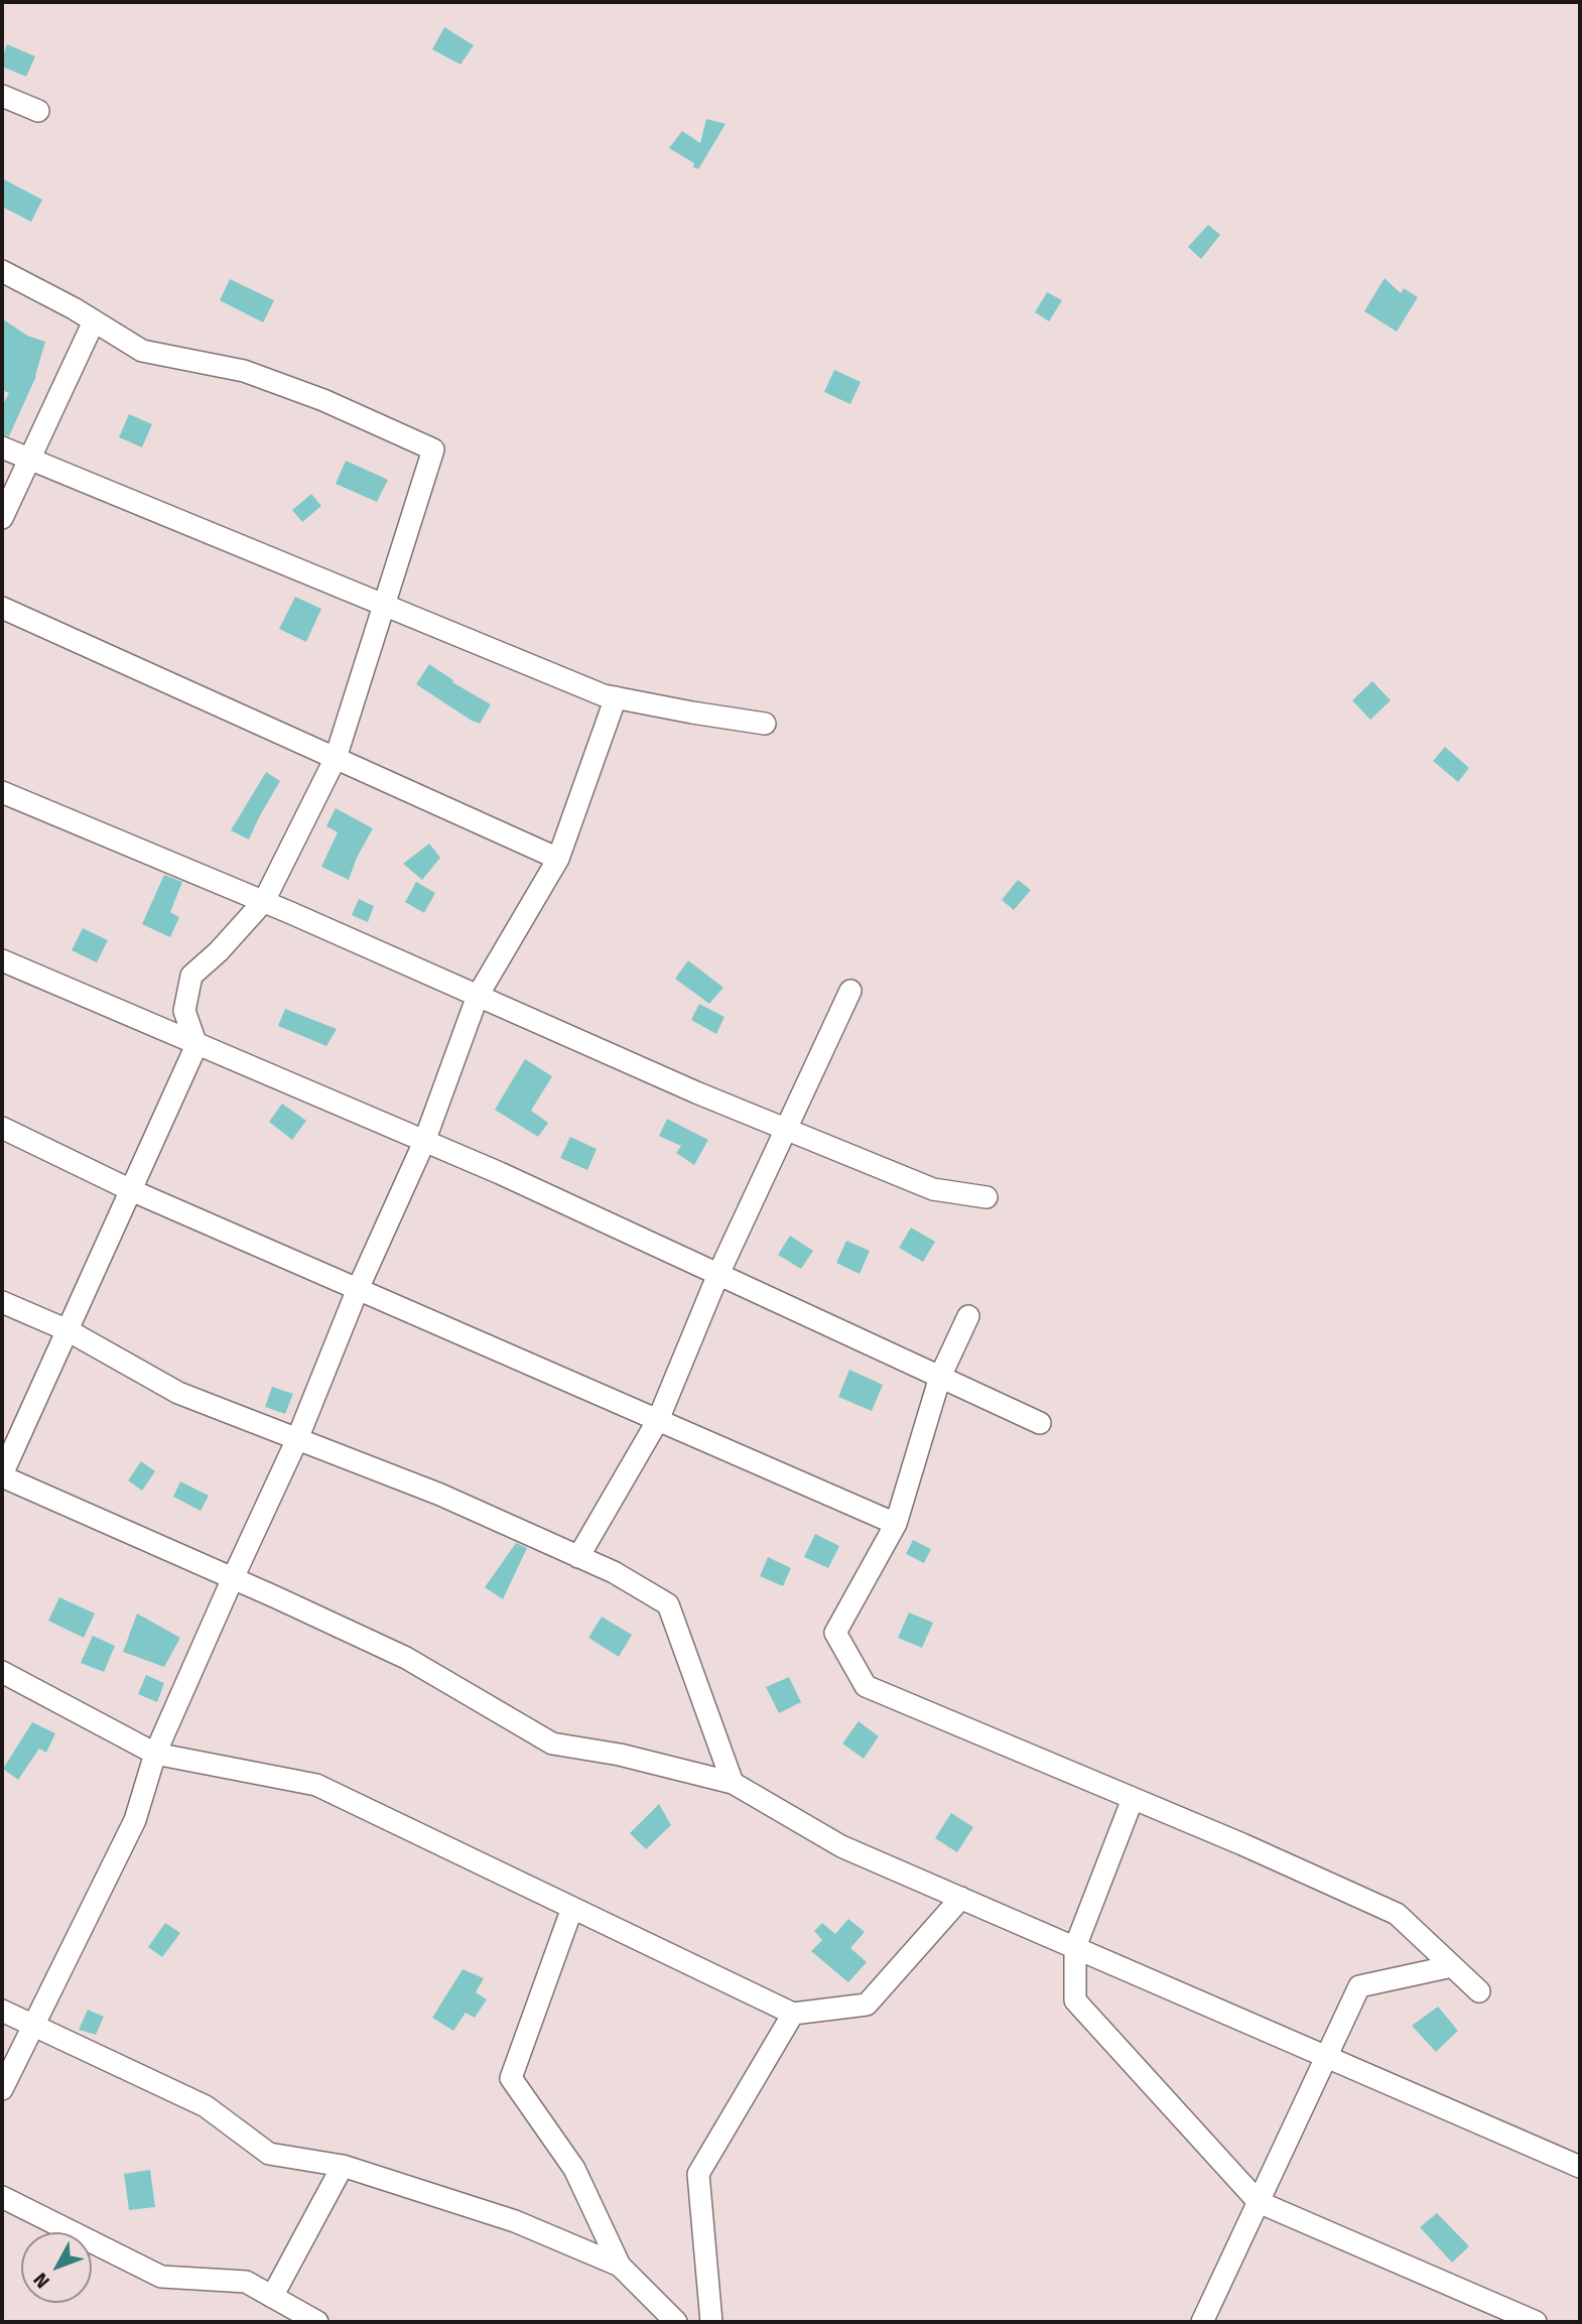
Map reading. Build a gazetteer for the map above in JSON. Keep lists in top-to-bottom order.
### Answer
{
  "north": "bottom left"
}
